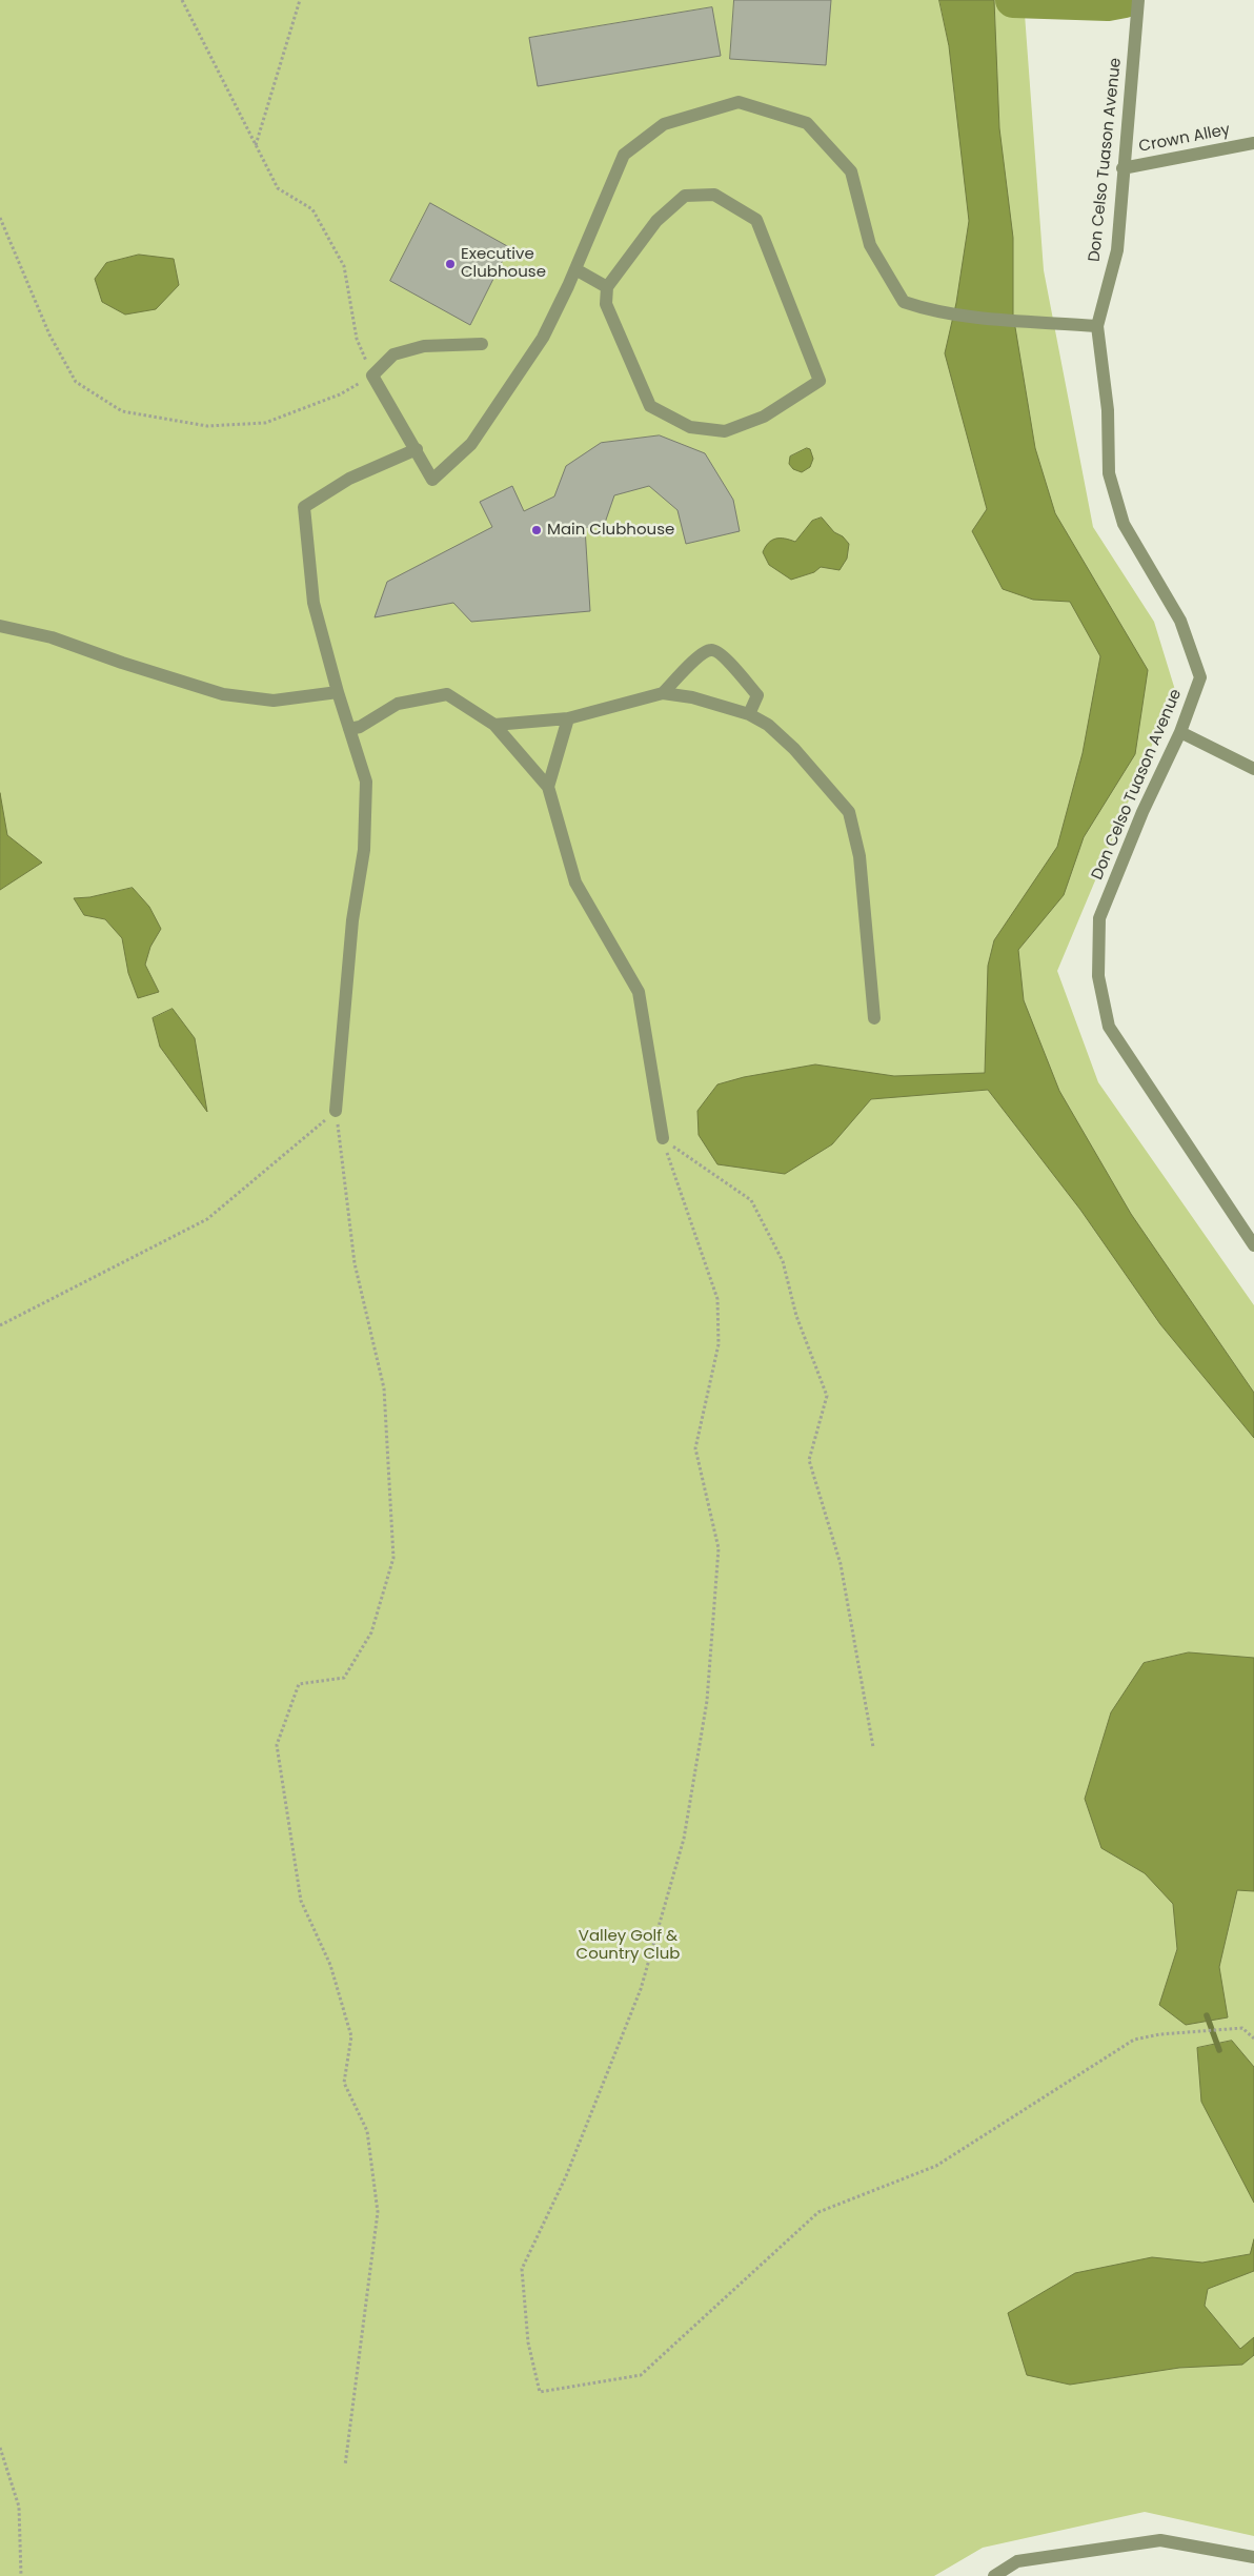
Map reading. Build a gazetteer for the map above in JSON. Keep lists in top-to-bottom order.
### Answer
{
  "streets": {
    "street": ["Crown Alley", "Don Celso Tuason Avenue"]
  },
  "crossings": [
    ["Crown Alley", "Don Celso Tuason Avenue"]
  ],
  "parks": ["Valley Golf & Country Club"],
  "places": ["Executive Clubhouse", "Main Clubhouse"]
}
